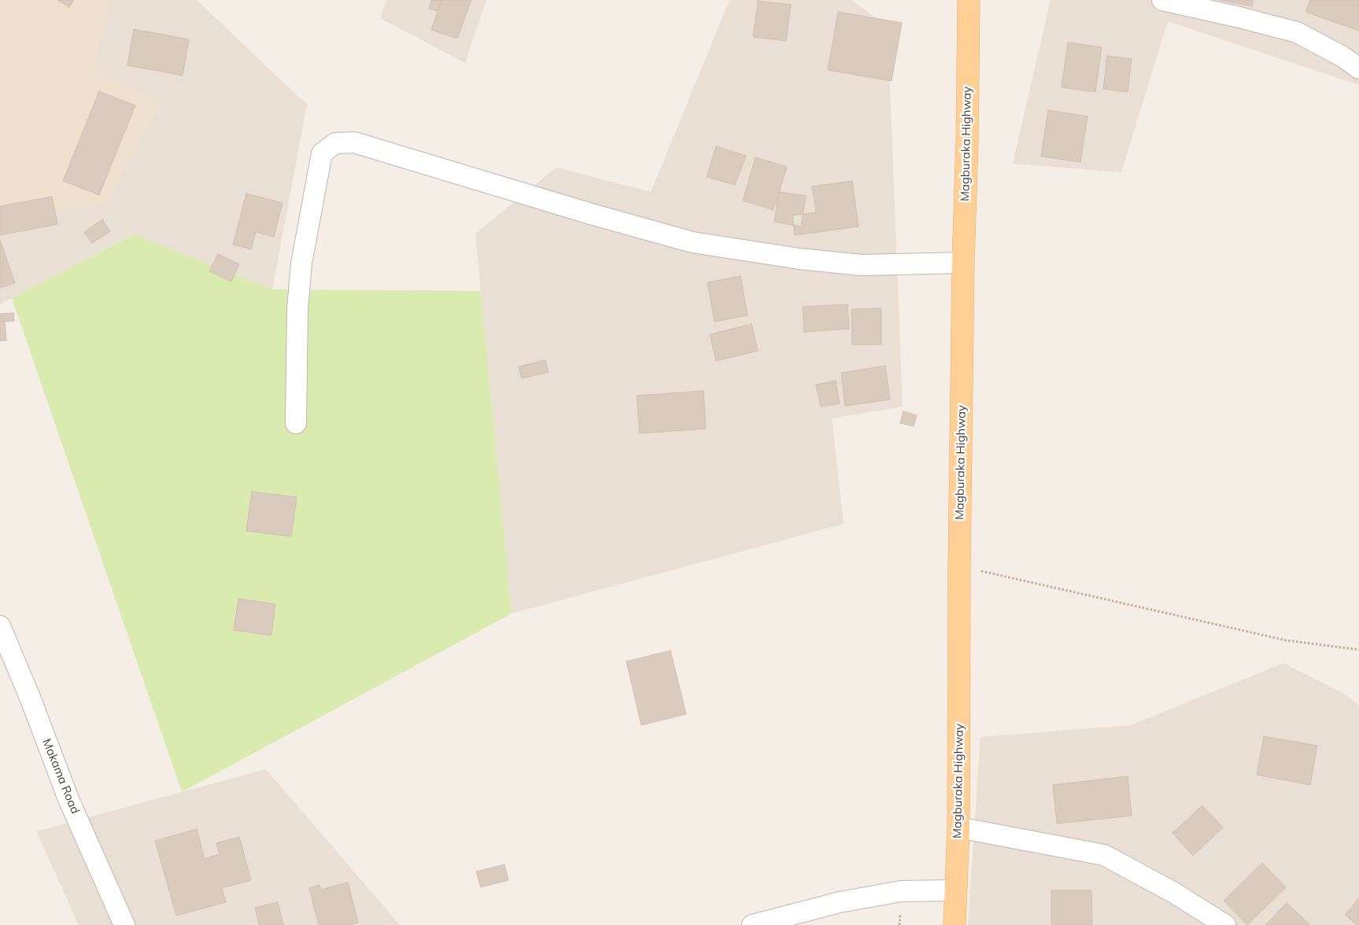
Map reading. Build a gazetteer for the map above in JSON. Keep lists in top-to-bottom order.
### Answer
{
  "streets": {
    "main road": ["Magburaka Highway"],
    "street": ["Makama Road"]
  }
}
